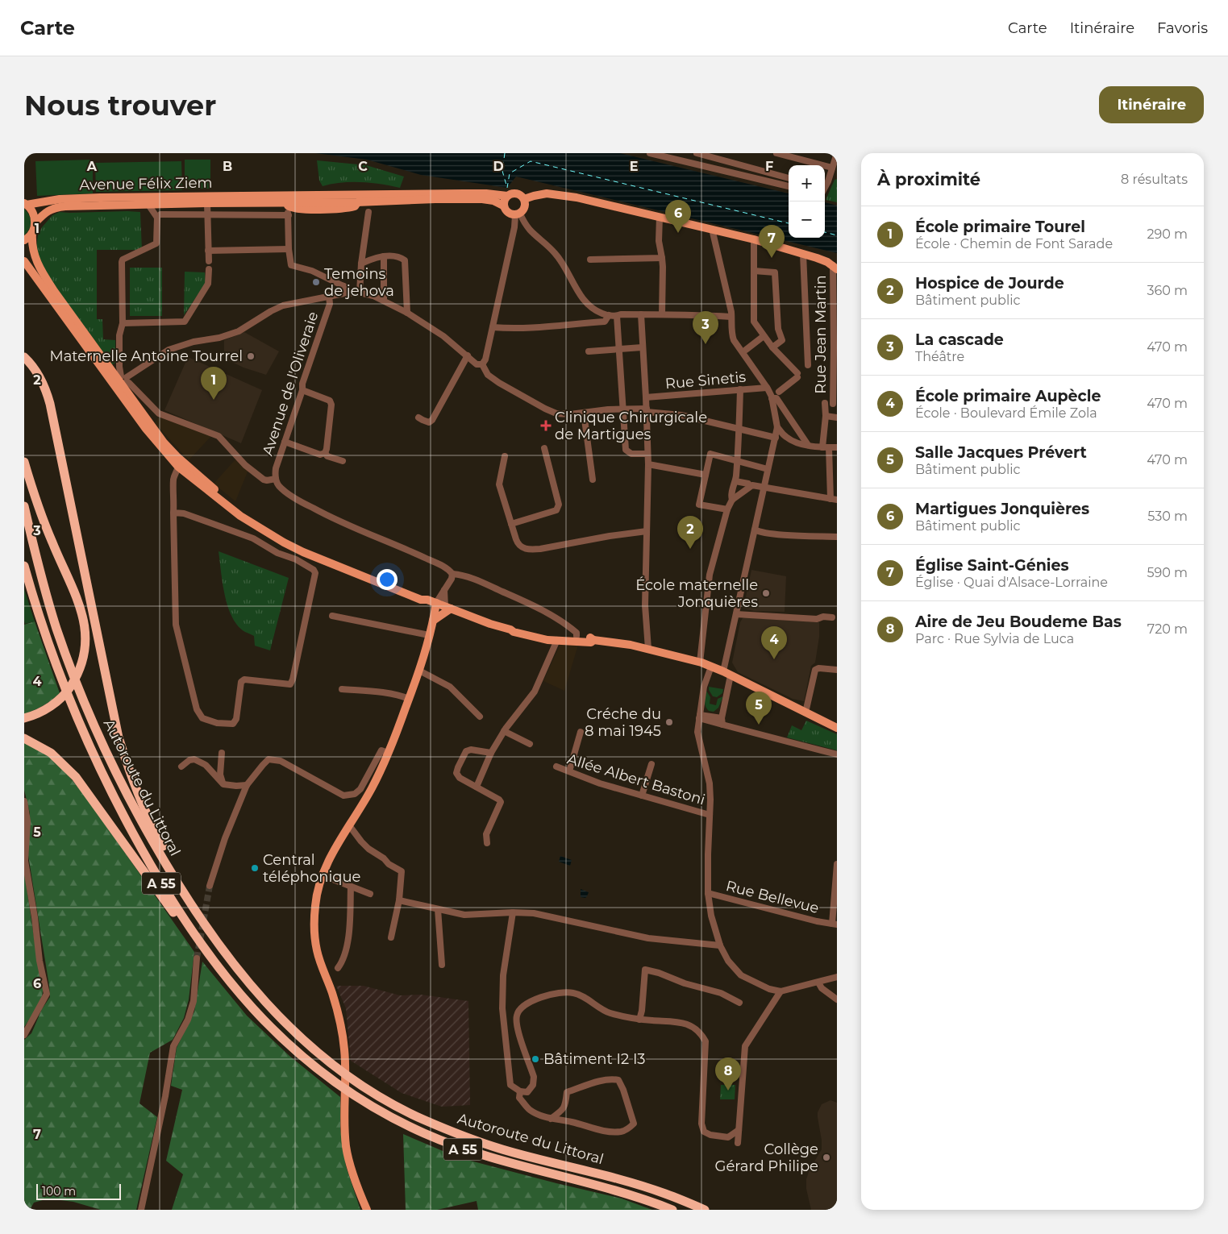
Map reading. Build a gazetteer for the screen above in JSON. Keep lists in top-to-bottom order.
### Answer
{
  "streets": {
    "highway": ["Autoroute du Littoral", "A 55"],
    "main road": ["Avenue Félix Ziem"],
    "street": [
      "Rue Jean Martin",
      "Rue Sinetis",
      "Avenue de l'Oliveraie",
      "Allée Albert Bastoni",
      "Rue Bellevue"
    ]
  },
  "places": {
    "other": [
      "Temoins de jehova",
      "Maternelle Antoine Tourrel",
      "École maternelle Jonquières",
      "Créche du 8 mai 1945",
      "Central téléphonique",
      "Bâtiment I2 I3",
      "Collège Gérard Philipe"
    ],
    "health": ["Clinique Chirurgicale de Martigues"]
  },
  "scale_bar": "100 m",
  "page": {
    "header": "Carte",
    "nav": ["Carte", "Itinéraire", "Favoris"],
    "buttons": "Itinéraire",
    "title": "Nous trouver",
    "heading": ["À proximité", "8 résultats"],
    "map_buttons": ["+", "−"],
    "pins": [
      "6",
      "7",
      "3",
      "1",
      "2",
      "4",
      "5",
      "8"
    ],
    "list": [
      {
        "mark": "1",
        "name": "École primaire Tourel",
        "note": "École · Chemin de Font Sarade",
        "value": "290 m"
      },
      {
        "mark": "2",
        "name": "Hospice de Jourde",
        "note": "Bâtiment public",
        "value": "360 m"
      },
      {
        "mark": "3",
        "name": "La cascade",
        "note": "Théâtre",
        "value": "470 m"
      },
      {
        "mark": "4",
        "name": "École primaire Aupècle",
        "note": "École · Boulevard Émile Zola",
        "value": "470 m"
      },
      {
        "mark": "5",
        "name": "Salle Jacques Prévert",
        "note": "Bâtiment public",
        "value": "470 m"
      },
      {
        "mark": "6",
        "name": "Martigues Jonquières",
        "note": "Bâtiment public",
        "value": "530 m"
      },
      {
        "mark": "7",
        "name": "Église Saint-Génies",
        "note": "Église · Quai d'Alsace-Lorraine",
        "value": "590 m"
      },
      {
        "mark": "8",
        "name": "Aire de Jeu Boudeme Bas",
        "note": "Parc · Rue Sylvia de Luca",
        "value": "720 m"
      }
    ],
    "scale": "100 m"
  },
  "grid": {
    "columns": [
      "A",
      "B",
      "C",
      "D",
      "E",
      "F"
    ],
    "rows": [
      "1",
      "2",
      "3",
      "4",
      "5",
      "6",
      "7"
    ]
  }
}
